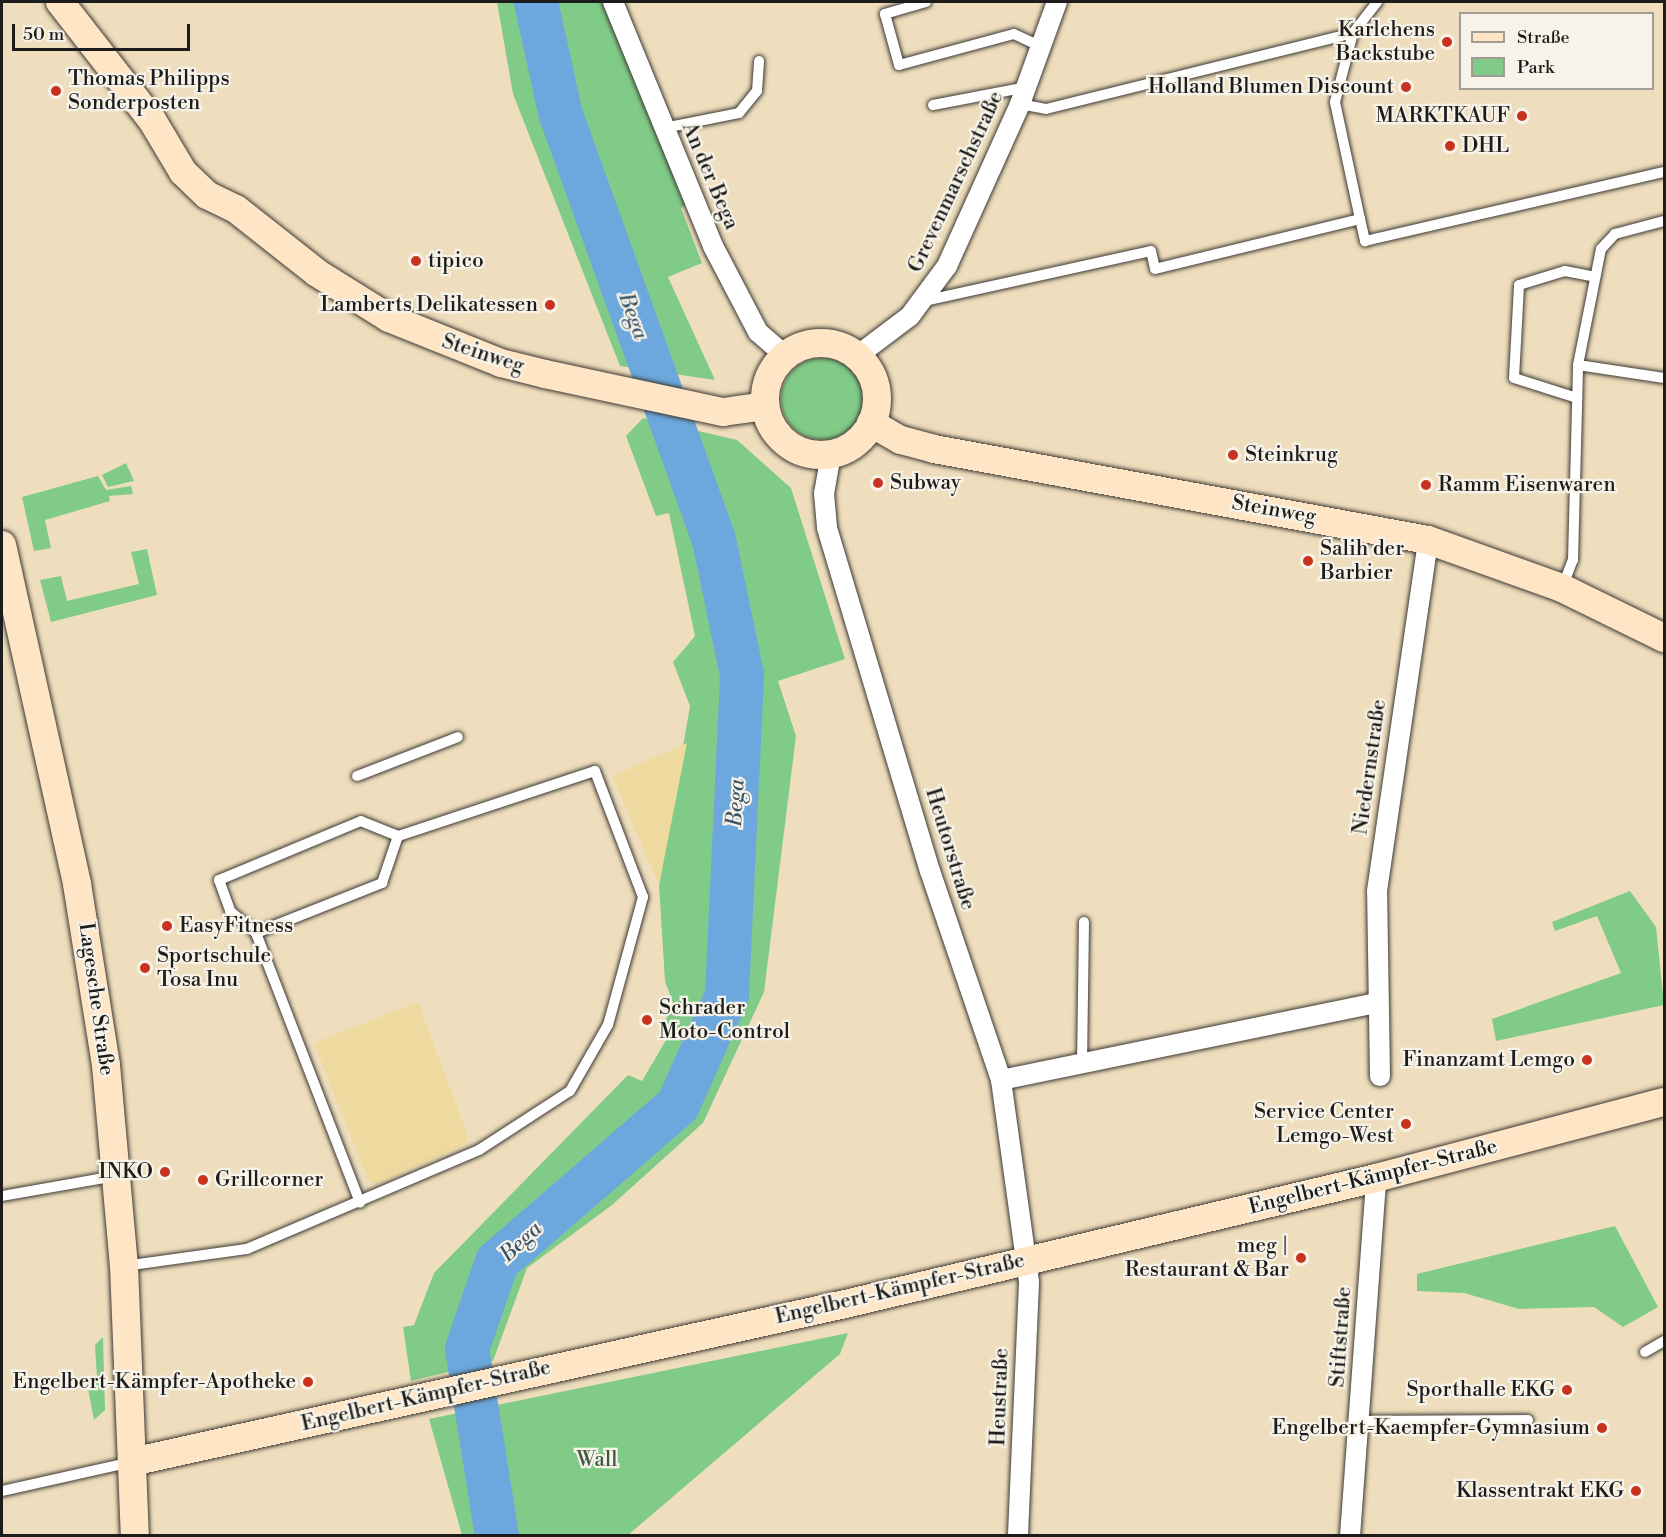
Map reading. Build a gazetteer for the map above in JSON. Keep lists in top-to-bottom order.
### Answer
{
  "streets": {
    "street": [
      "An der Bega",
      "Grevenmarschstraße",
      "Steinweg",
      "Niedernstraße",
      "Heutorstraße",
      "Lagesche Straße",
      "Engelbert-Kämpfer-Straße",
      "Stiftstraße",
      "Heustraße"
    ]
  },
  "crossings": [
    ["An der Bega", "Grevenmarschstraße"],
    ["An der Bega", "Steinweg"],
    ["An der Bega", "Heutorstraße"],
    ["Grevenmarschstraße", "Steinweg"],
    ["Grevenmarschstraße", "Heutorstraße"],
    ["Steinweg", "Niedernstraße"],
    ["Steinweg", "Heutorstraße"],
    ["Heutorstraße", "Engelbert-Kämpfer-Straße"],
    ["Heutorstraße", "Heustraße"],
    ["Lagesche Straße", "Engelbert-Kämpfer-Straße"],
    ["Engelbert-Kämpfer-Straße", "Stiftstraße"],
    ["Engelbert-Kämpfer-Straße", "Heustraße"]
  ],
  "water": ["Bega"],
  "parks": ["Wall"],
  "places": [
    "Karlchens Backstube",
    "Holland Blumen Discount",
    "Thomas Philipps Sonderposten",
    "MARKTKAUF",
    "DHL",
    "tipico",
    "Lamberts Delikatessen",
    "Steinkrug",
    "Subway",
    "Ramm Eisenwaren",
    "Salih der Barbier",
    "EasyFitness",
    "Sportschule Tosa Inu",
    "Schrader Moto-Control",
    "Finanzamt Lemgo",
    "Service Center Lemgo-West",
    "INKO",
    "Grillcorner",
    "meg | Restaurant & Bar",
    "Engelbert-Kämpfer-Apotheke",
    "Sporthalle EKG",
    "Engelbert-Kaempfer-Gymnasium",
    "Klassentrakt EKG"
  ],
  "legend": ["Straße", "Park"],
  "scale_bar": "50 m"
}
